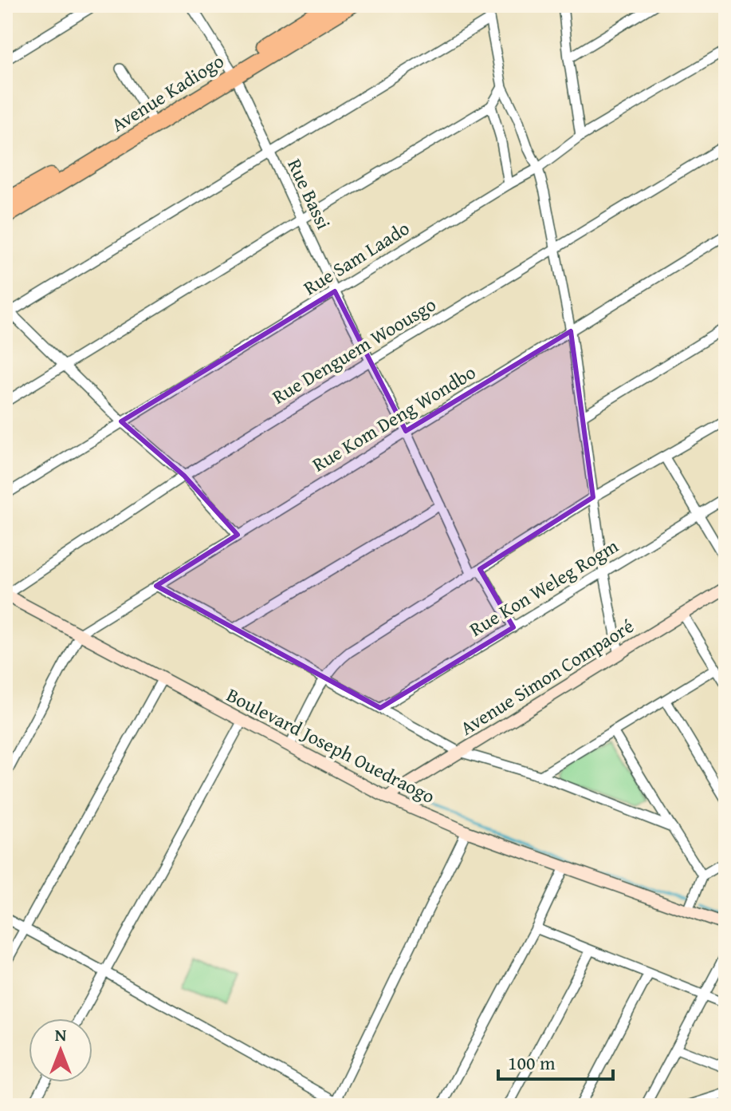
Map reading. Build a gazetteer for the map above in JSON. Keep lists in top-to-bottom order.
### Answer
{
  "streets": {
    "highway": ["Avenue Kadiogo"],
    "street": [
      "Rue Bassi",
      "Rue Sam Laado",
      "Rue Denguem Woousgo",
      "Rue Kom Deng Wondbo",
      "Rue Kon Weleg Rogm",
      "Avenue Simon Compaoré",
      "Boulevard Joseph Ouedraogo"
    ]
  },
  "crossings": [
    ["Avenue Kadiogo", "Rue Bassi"],
    ["Rue Bassi", "Rue Sam Laado"],
    ["Rue Bassi", "Rue Denguem Woousgo"],
    ["Rue Bassi", "Rue Kom Deng Wondbo"],
    ["Rue Bassi", "Rue Kon Weleg Rogm"],
    ["Rue Denguem Woousgo", "Boulevard Joseph Ouedraogo"],
    ["Rue Kom Deng Wondbo", "Boulevard Joseph Ouedraogo"],
    ["Avenue Simon Compaoré", "Boulevard Joseph Ouedraogo"]
  ],
  "scale_bar": "100 m",
  "north": "top"
}
